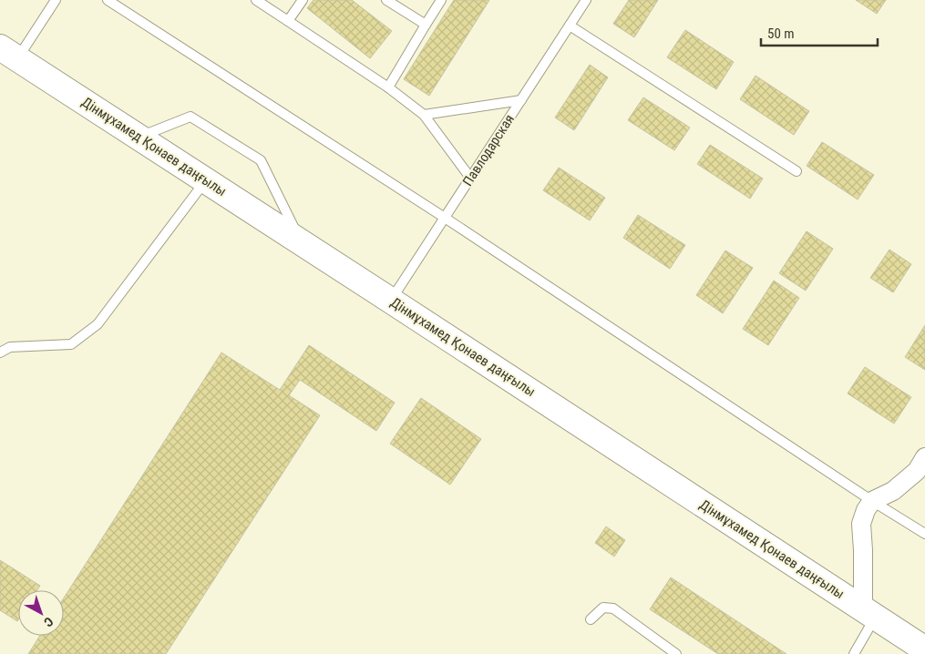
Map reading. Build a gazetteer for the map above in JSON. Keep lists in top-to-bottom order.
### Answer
{
  "streets": {
    "street": ["Дінмұхамед Қонаев даңғылы"],
    "lane": ["Павлодарская"]
  },
  "crossings": [
    ["Дінмұхамед Қонаев даңғылы", "Павлодарская"]
  ],
  "scale_bar": "50 m",
  "north": "bottom right"
}
